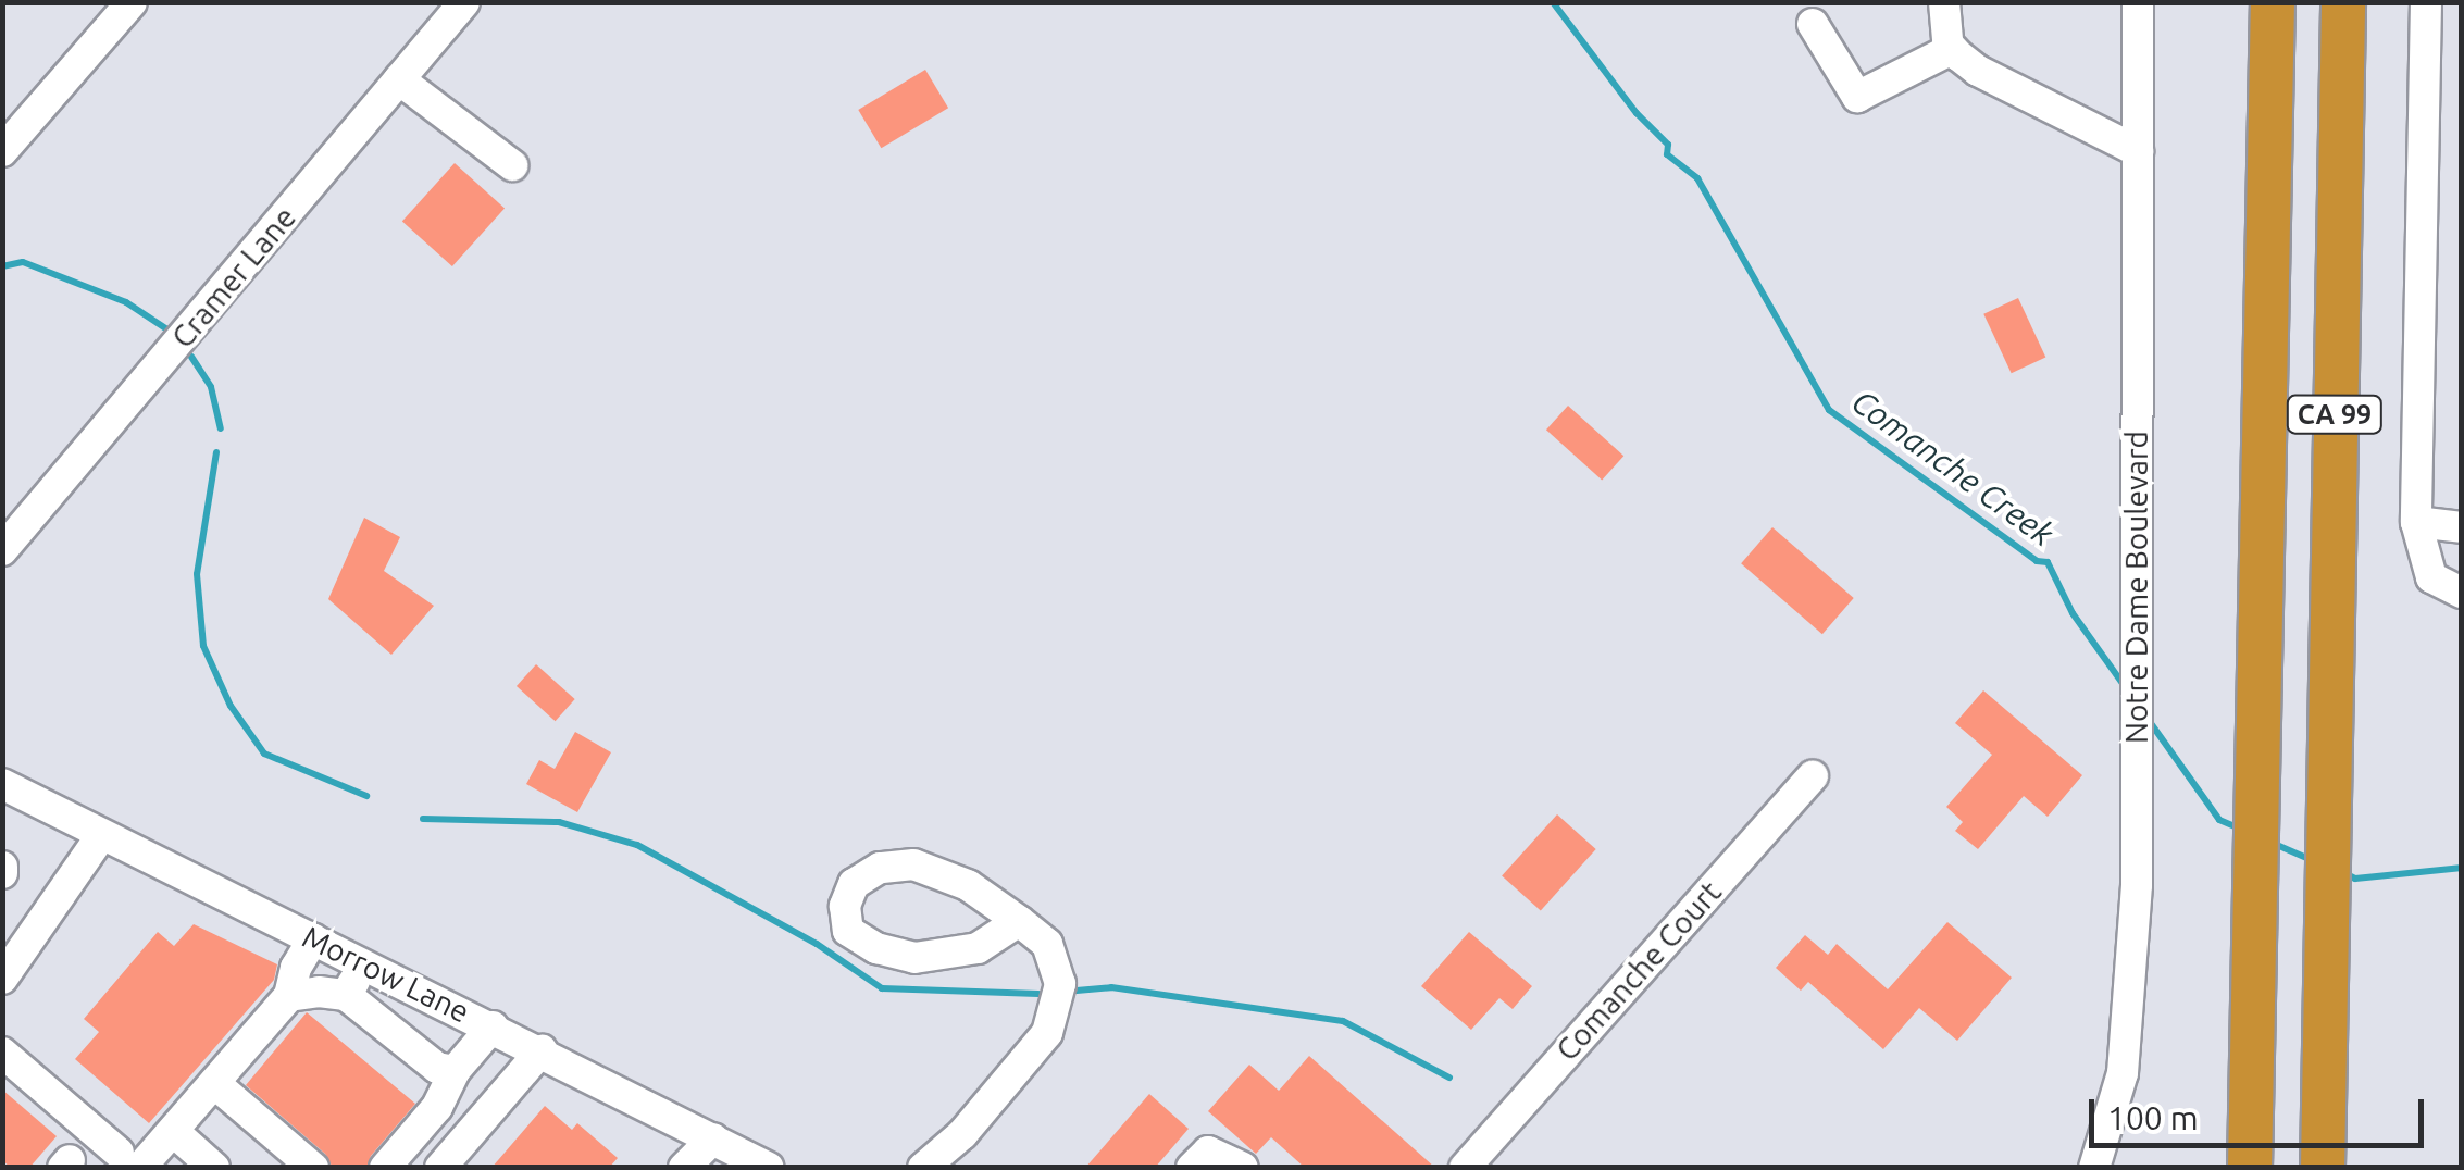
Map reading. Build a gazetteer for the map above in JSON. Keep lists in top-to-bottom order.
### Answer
{
  "streets": {
    "highway": ["CA 99"],
    "street": [
      "Cramer Lane",
      "Notre Dame Boulevard",
      "Comanche Court",
      "Morrow Lane"
    ]
  },
  "water": ["Comanche Creek"],
  "scale_bar": "100 m"
}
